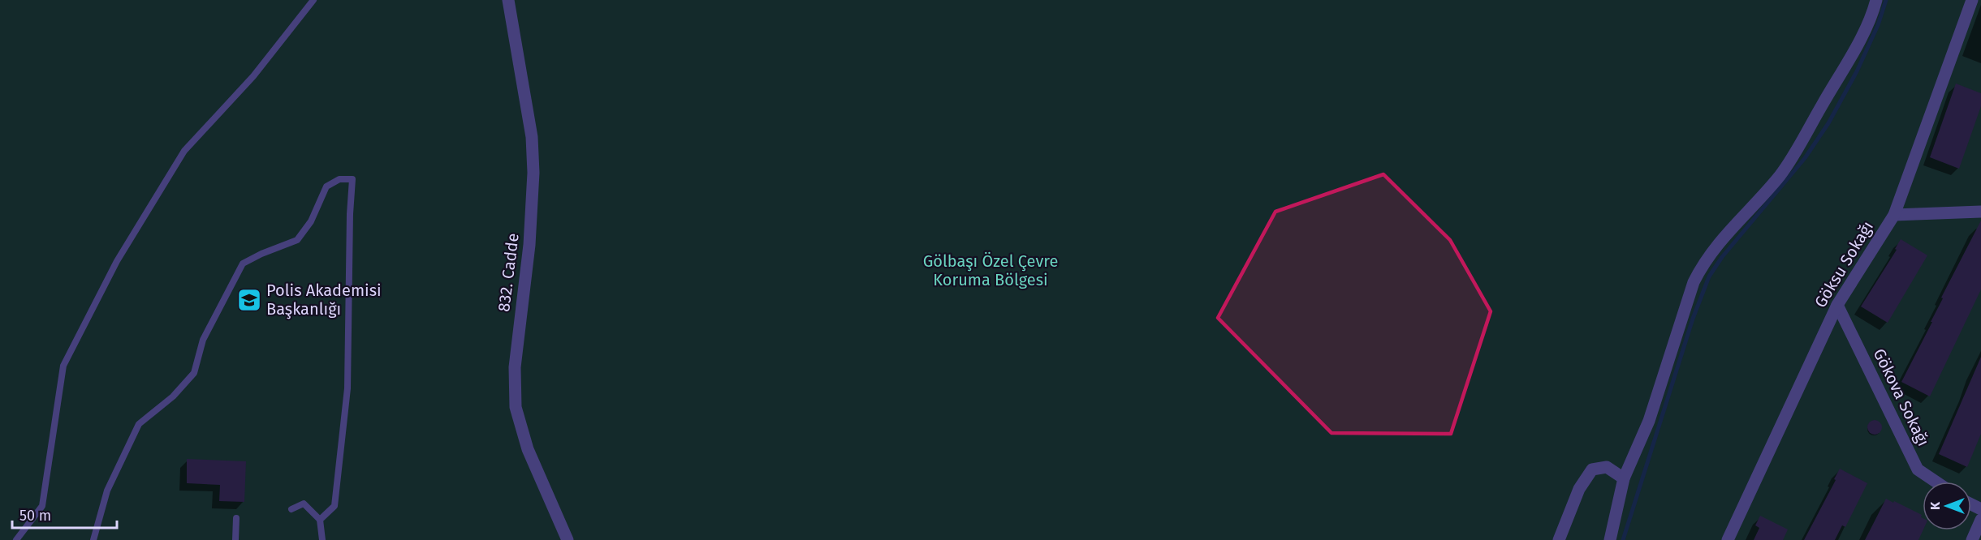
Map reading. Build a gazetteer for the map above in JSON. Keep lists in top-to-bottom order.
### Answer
{
  "streets": {
    "street": ["Göksu Sokağı", "832. Cadde", "Gökova Sokağı"]
  },
  "crossings": [
    ["Göksu Sokağı", "Gökova Sokağı"]
  ],
  "parks": ["Gölbaşı Özel Çevre Koruma Bölgesi"],
  "places": {
    "school or university": ["Polis Akademisi Başkanlığı"]
  },
  "scale_bar": "50 m",
  "north": "left"
}
